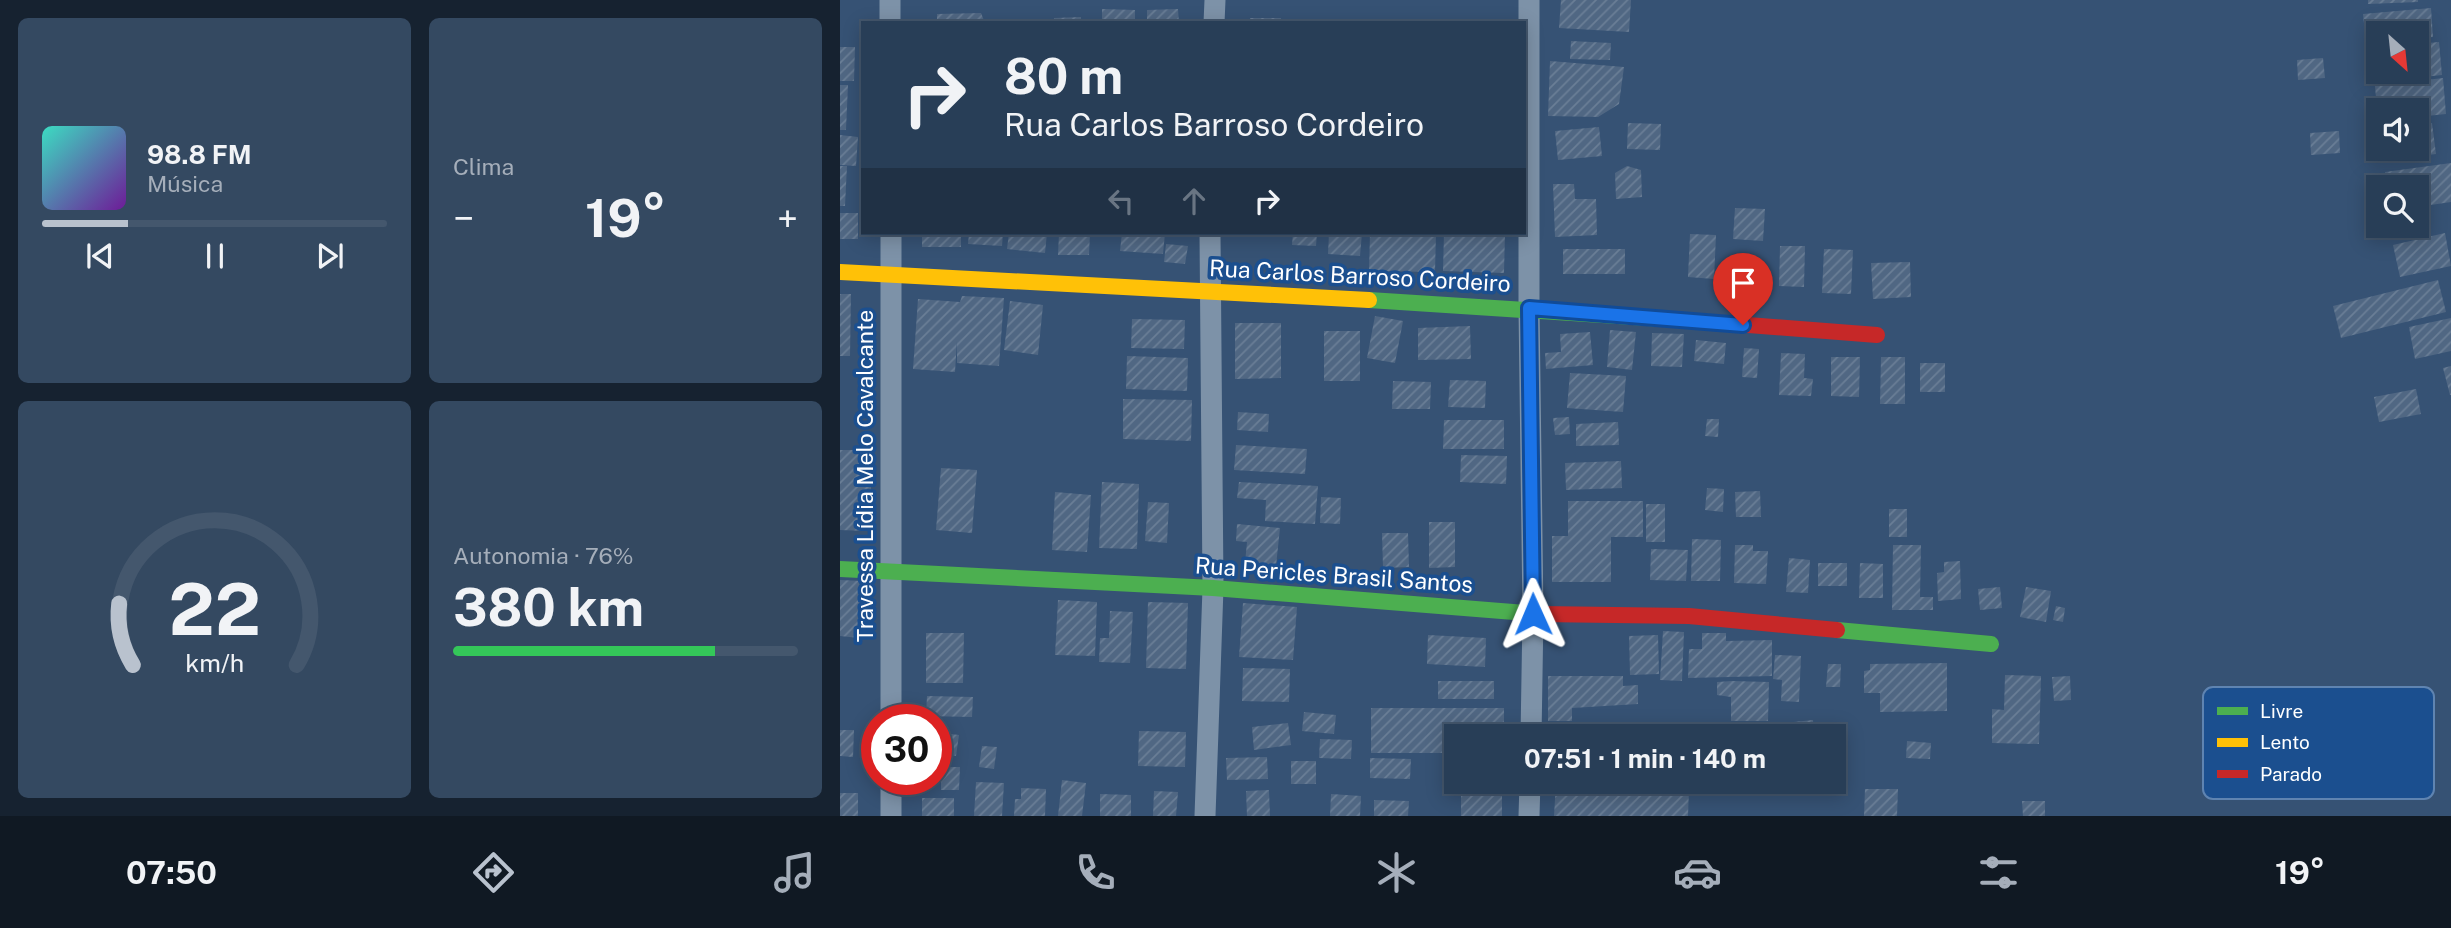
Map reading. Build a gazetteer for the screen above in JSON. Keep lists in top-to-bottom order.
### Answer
{
  "streets": {
    "street": ["Rua Carlos Barroso Cordeiro", "Travessa Lídia Melo Cavalcante", "Rua Pericles Brasil Santos"]
  },
  "crossings": [
    ["Rua Carlos Barroso Cordeiro", "Travessa Lídia Melo Cavalcante"],
    ["Travessa Lídia Melo Cavalcante", "Rua Pericles Brasil Santos"]
  ],
  "legend": ["Livre", "Lento", "Parado"],
  "north": "bottom right",
  "page": {
    "tile": [
      "Clima",
      ["Autonomia · 76%", "380 km"]
    ],
    "turn": ["80 m", "Rua Carlos Barroso Cordeiro"],
    "song": ["98.8 FM", "Música"],
    "heat": ["−", "19°", "+"],
    "limit": "30",
    "trip": "07:51 · 1 min · 140 m",
    "tabs": ["07:50", "19°"],
    "gauge": ["22", "km/h"]
  }
}
